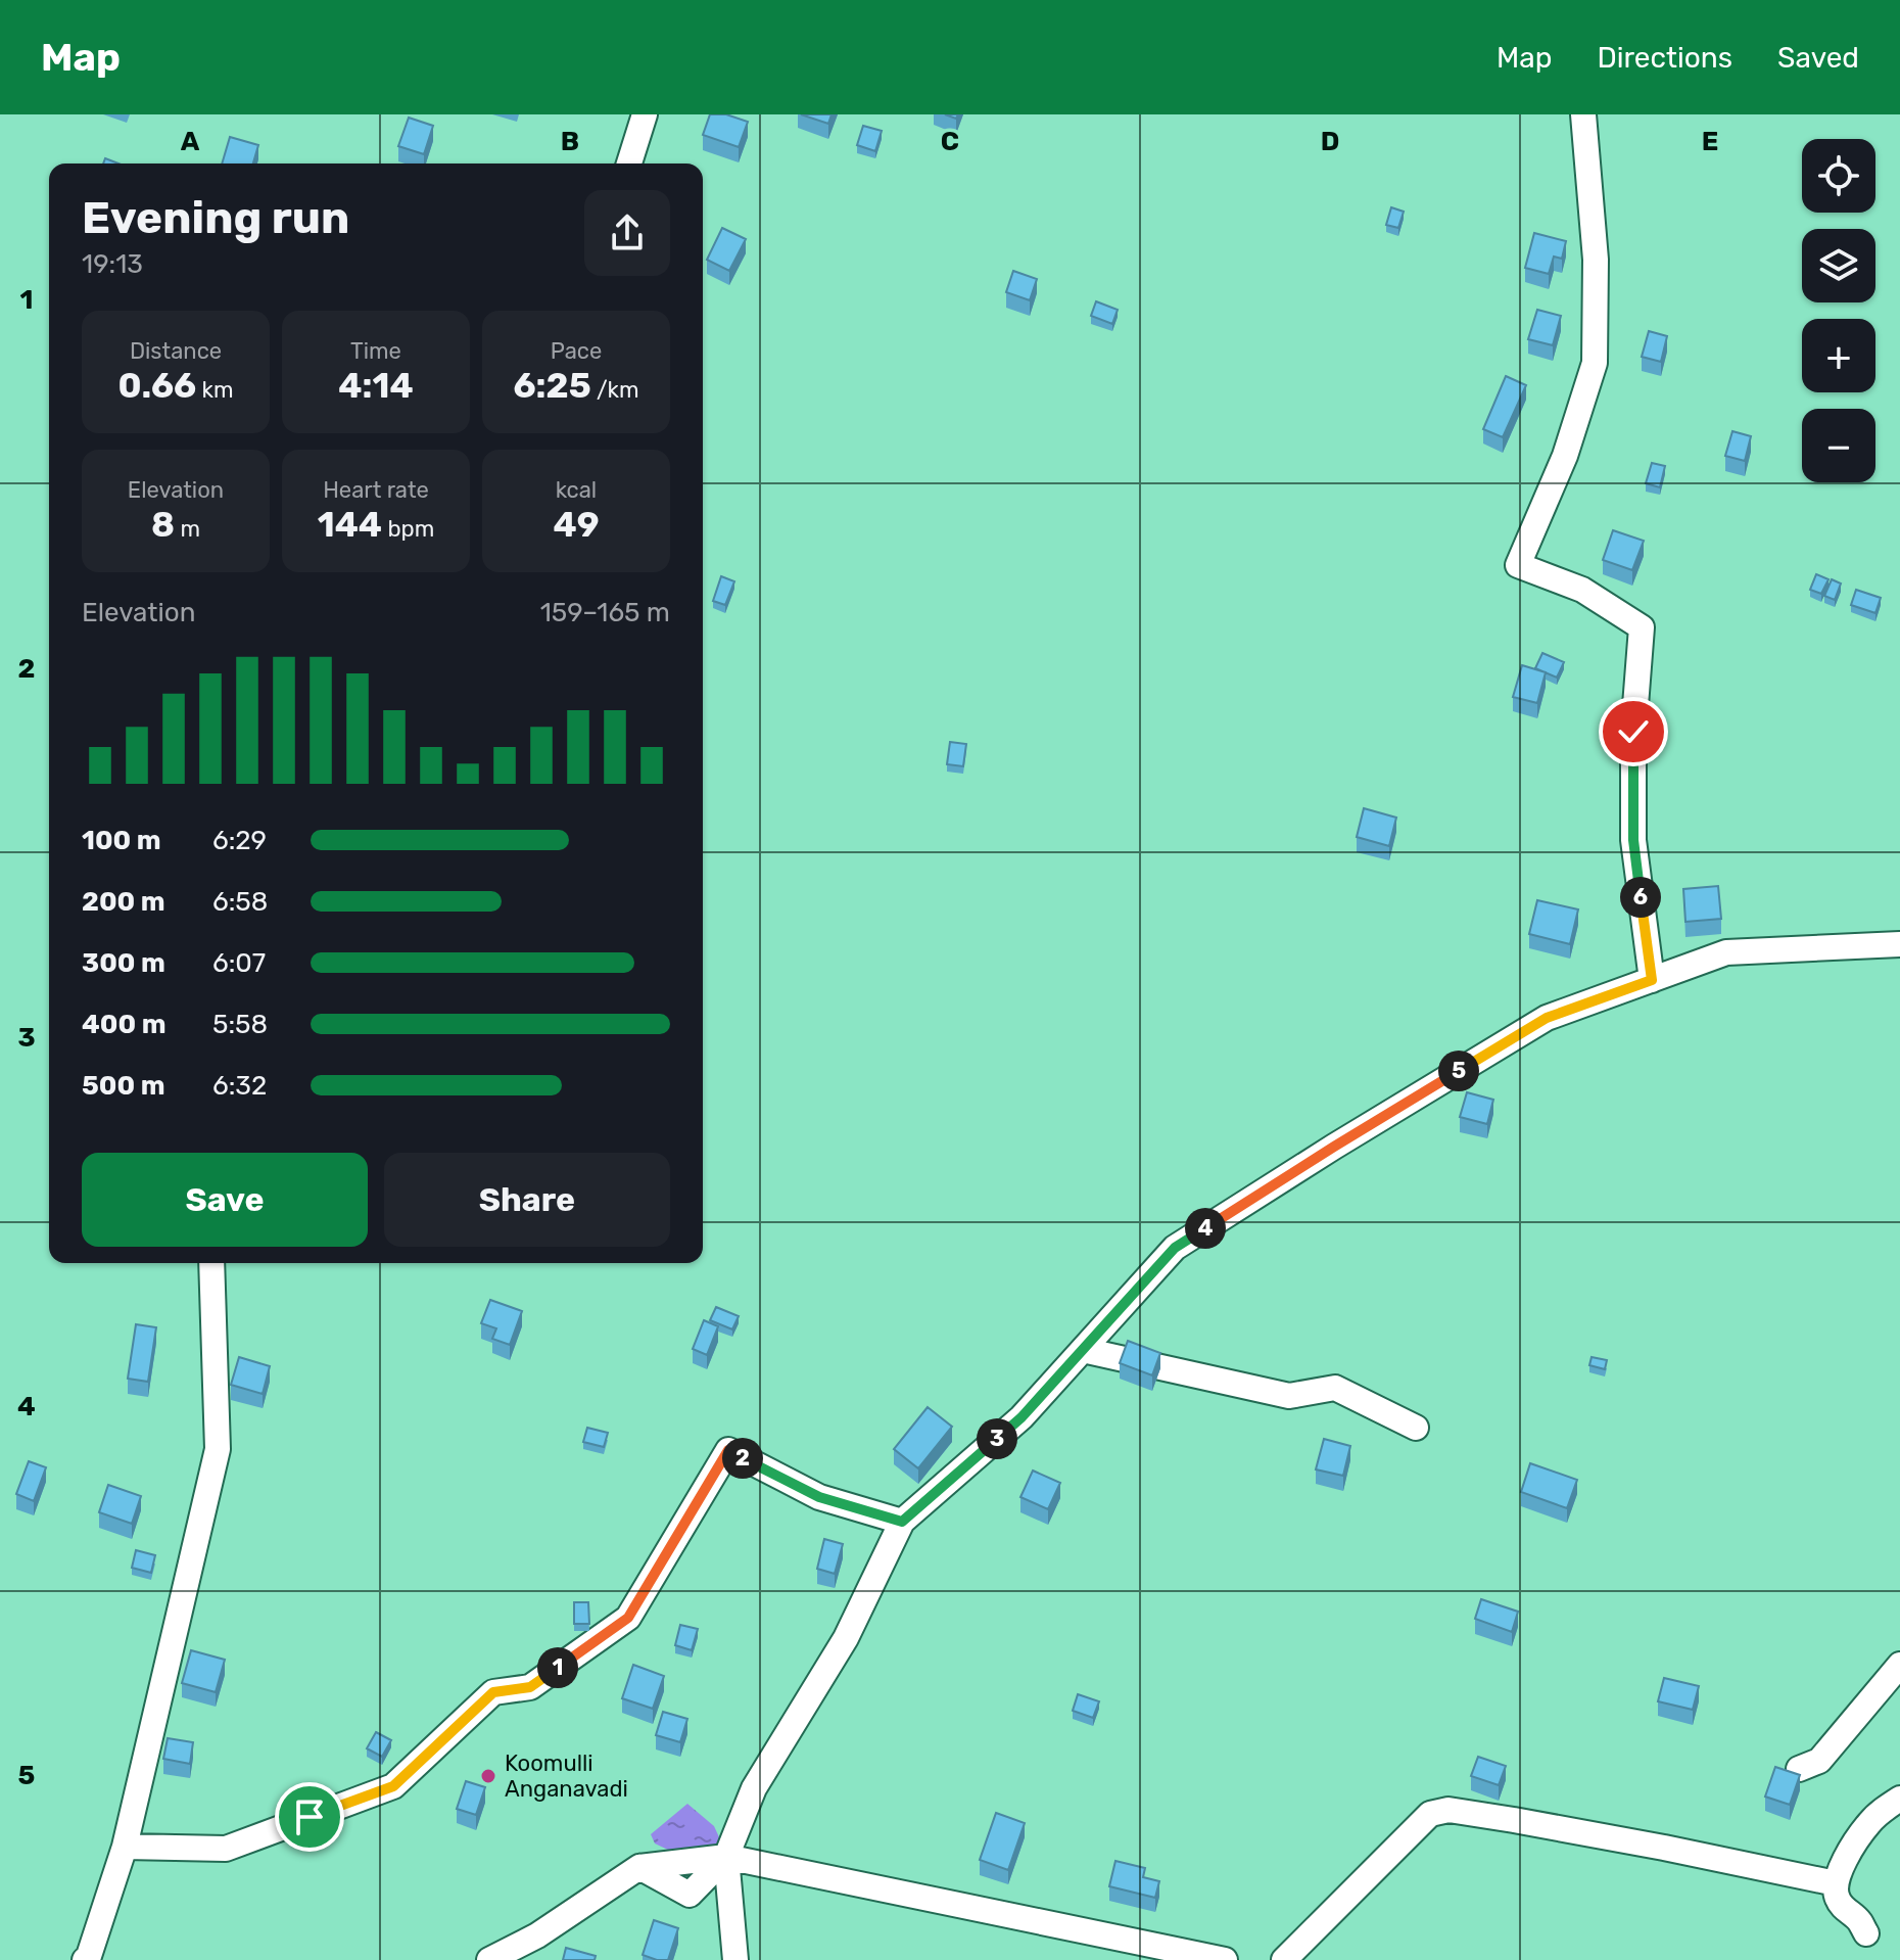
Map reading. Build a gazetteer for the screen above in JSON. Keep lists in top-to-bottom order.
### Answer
{
  "places": ["Koomulli Anganavadi"],
  "page": {
    "header": "Map",
    "nav": ["Map", "Directions", "Saved"],
    "map_buttons": ["+", "−"],
    "heading": ["Evening run", "19:13"],
    "stats": [
      ["Distance", "0.66 km"],
      ["Time", "4:14"],
      ["Pace", "6:25 /km"],
      ["Elevation", "8 m"],
      ["Heart rate", "144 bpm"],
      ["kcal", "49"]
    ],
    "chart": ["Elevation", "159–165 m"],
    "list": [
      {
        "name": "100 m",
        "note": "6:29"
      },
      {
        "name": "200 m",
        "note": "6:58"
      },
      {
        "name": "300 m",
        "note": "6:07"
      },
      {
        "name": "400 m",
        "note": "5:58"
      },
      {
        "name": "500 m",
        "note": "6:32"
      }
    ],
    "pins": [
      "6",
      "5",
      "4",
      "3",
      "2",
      "1"
    ],
    "buttons": ["Save", "Share"]
  },
  "grid": {
    "columns": [
      "A",
      "B",
      "C",
      "D",
      "E"
    ],
    "rows": [
      "1",
      "2",
      "3",
      "4",
      "5"
    ]
  }
}
